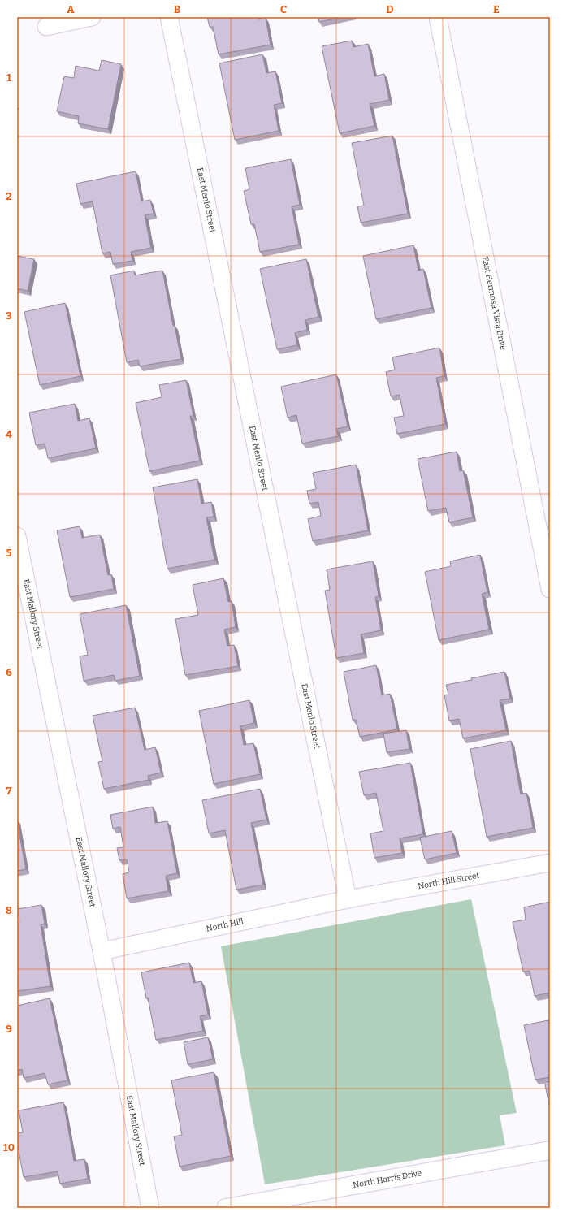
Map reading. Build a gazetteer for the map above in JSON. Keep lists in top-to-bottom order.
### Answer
{
  "streets": {
    "street": [
      "East Menlo Street",
      "East Hermosa Vista Drive",
      "East Mallory Street",
      "North Hill Street",
      "North Hill",
      "North Harris Drive"
    ]
  },
  "crossings": [
    ["East Menlo Street", "North Hill Street"],
    ["East Menlo Street", "North Hill"],
    ["East Mallory Street", "North Hill"],
    ["North Hill Street", "North Hill"]
  ],
  "grid": {
    "columns": [
      "A",
      "B",
      "C",
      "D",
      "E"
    ],
    "rows": [
      "1",
      "2",
      "3",
      "4",
      "5",
      "6",
      "7",
      "8",
      "9",
      "10"
    ]
  }
}
